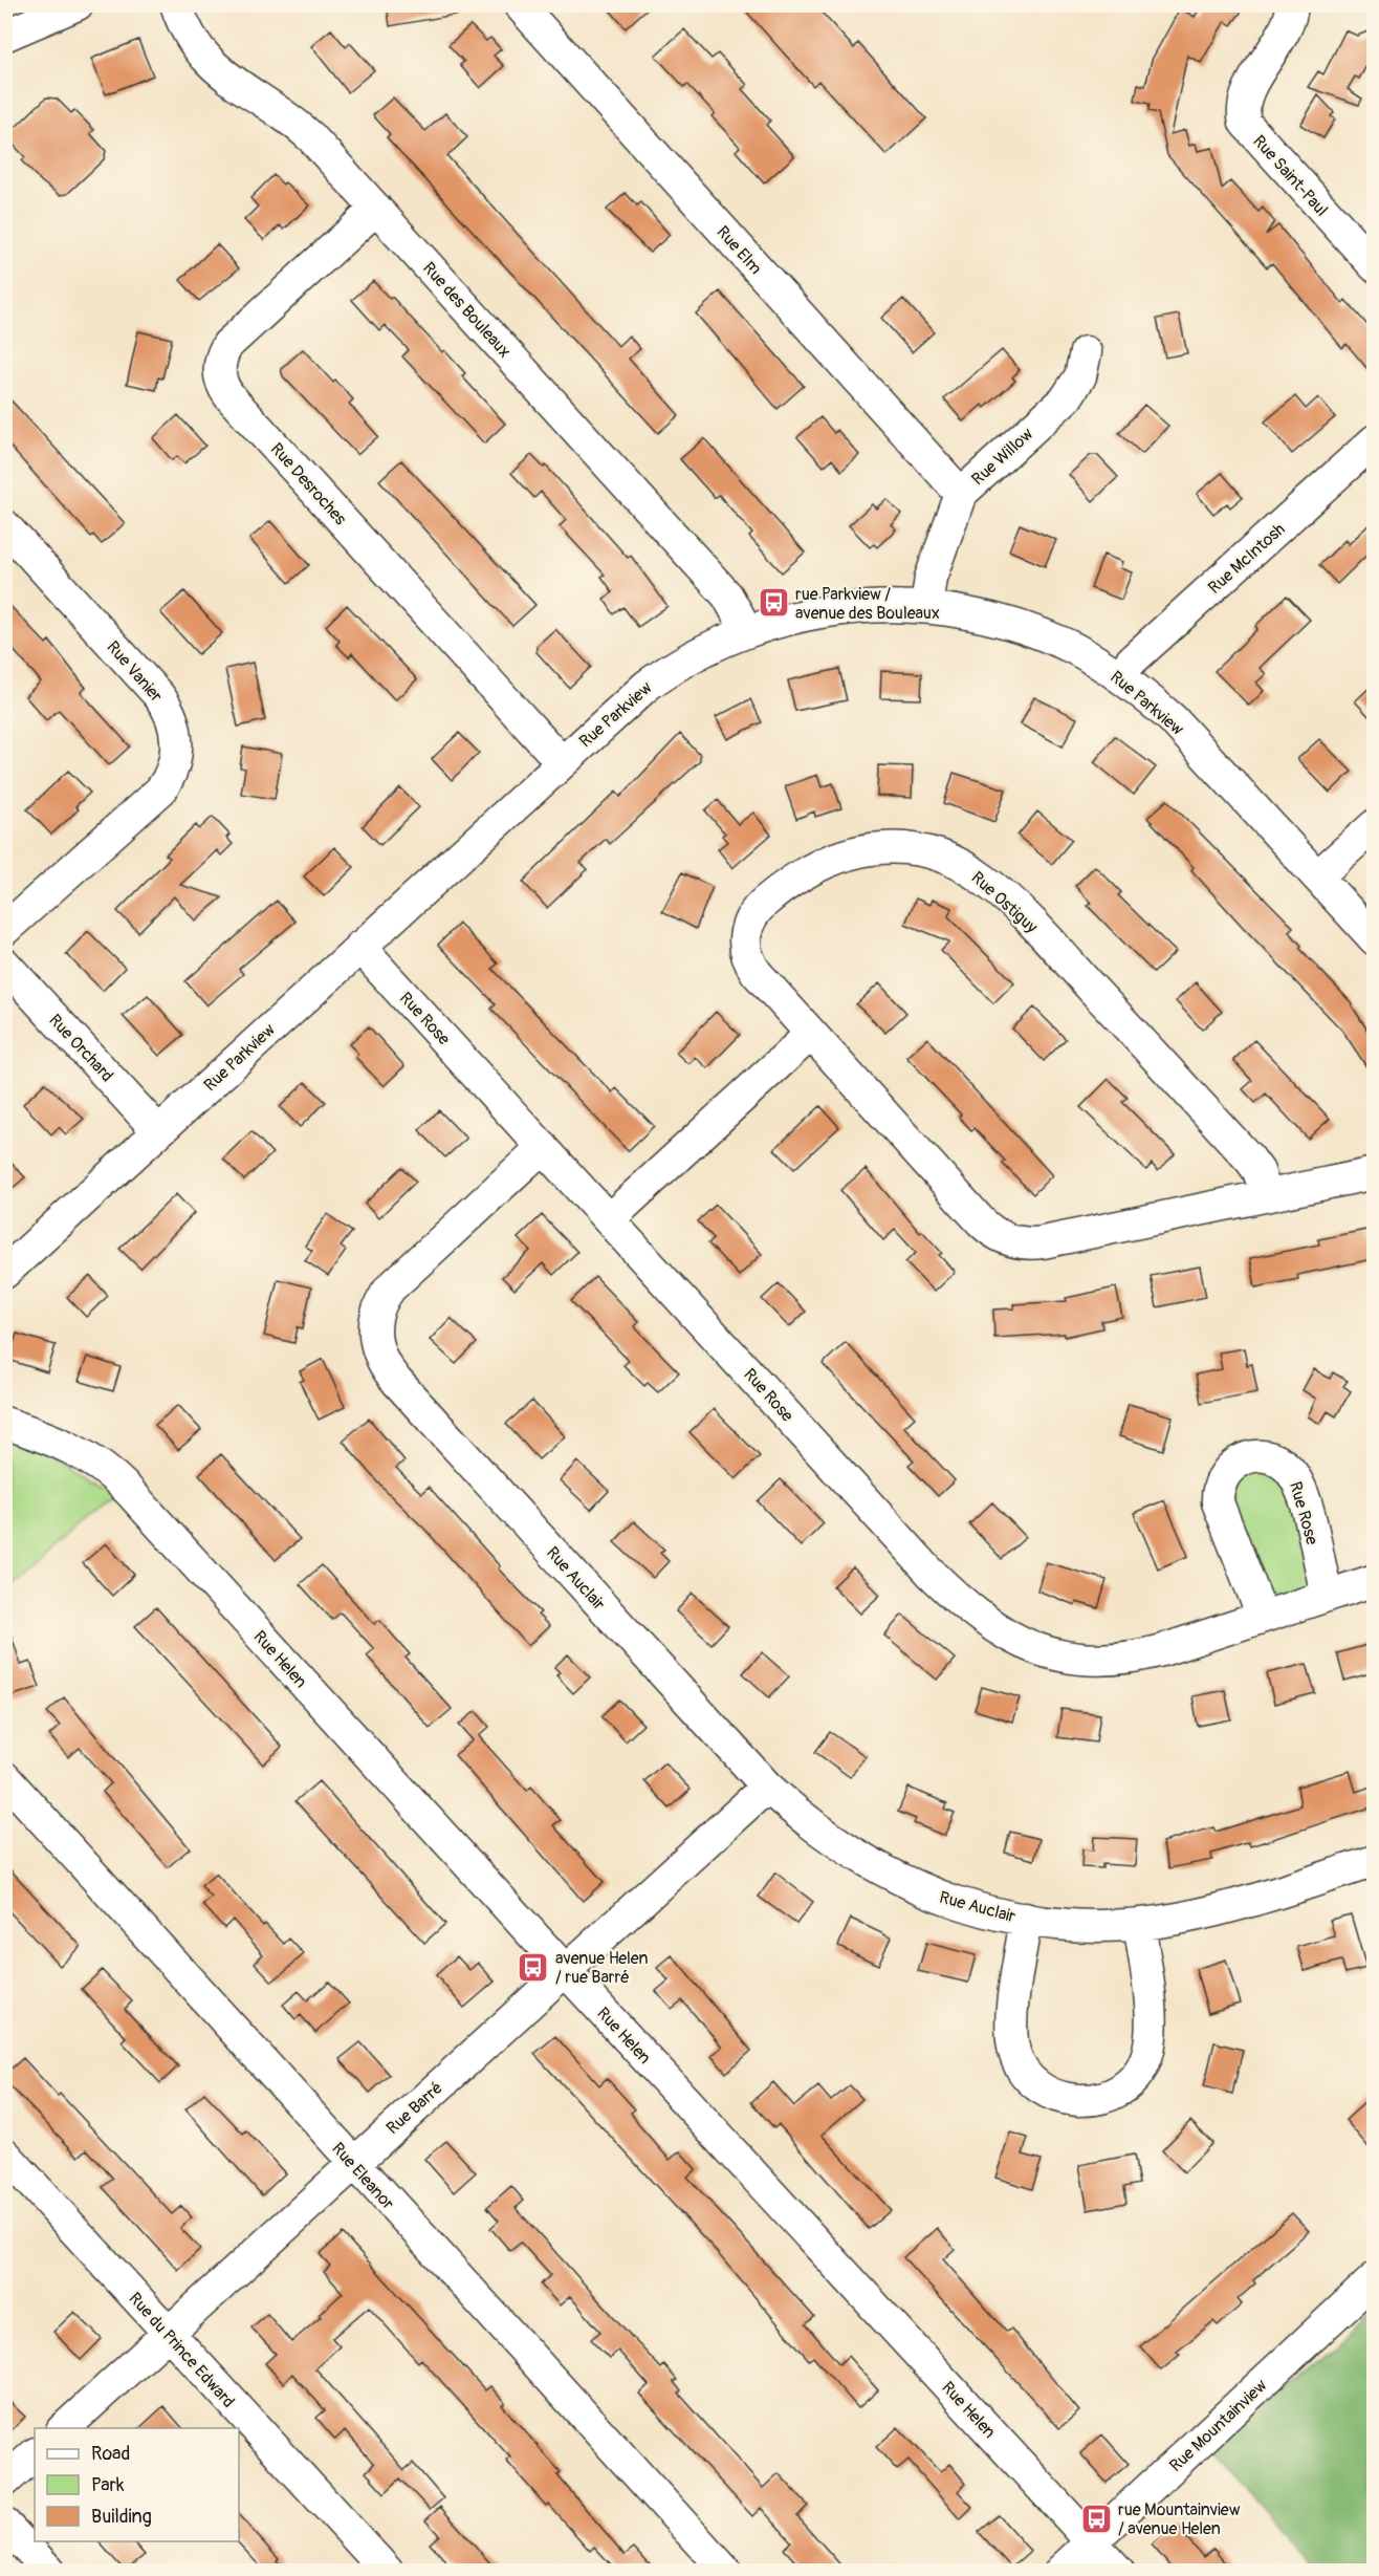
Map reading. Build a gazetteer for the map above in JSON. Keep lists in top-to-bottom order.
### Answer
{
  "streets": {
    "street": [
      "Rue Saint-Paul",
      "Rue Elm",
      "Rue des Bouleaux",
      "Rue Willow",
      "Rue Desroches",
      "Rue McIntosh",
      "Rue Vanier",
      "Rue Parkview",
      "Rue Ostiguy",
      "Rue Rose",
      "Rue Orchard",
      "Rue Auclair",
      "Rue Helen",
      "Rue Barré",
      "Rue Eleanor",
      "Rue du Prince Edward",
      "Rue Mountainview"
    ]
  },
  "crossings": [
    ["Rue Elm", "Rue Willow"],
    ["Rue des Bouleaux", "Rue Desroches"],
    ["Rue des Bouleaux", "Rue Parkview"],
    ["Rue Willow", "Rue Parkview"],
    ["Rue Desroches", "Rue Parkview"],
    ["Rue McIntosh", "Rue Parkview"],
    ["Rue Parkview", "Rue Rose"],
    ["Rue Parkview", "Rue Orchard"],
    ["Rue Rose", "Rue Auclair"],
    ["Rue Auclair", "Rue Barré"],
    ["Rue Helen", "Rue Barré"],
    ["Rue Helen", "Rue Mountainview"],
    ["Rue Barré", "Rue Eleanor"],
    ["Rue Barré", "Rue du Prince Edward"]
  ],
  "places": {
    "bus stop": ["rue Parkview / avenue des Bouleaux", "avenue Helen / rue Barré", "rue Mountainview / avenue Helen"]
  },
  "legend": ["Road", "Park", "Building"]
}
